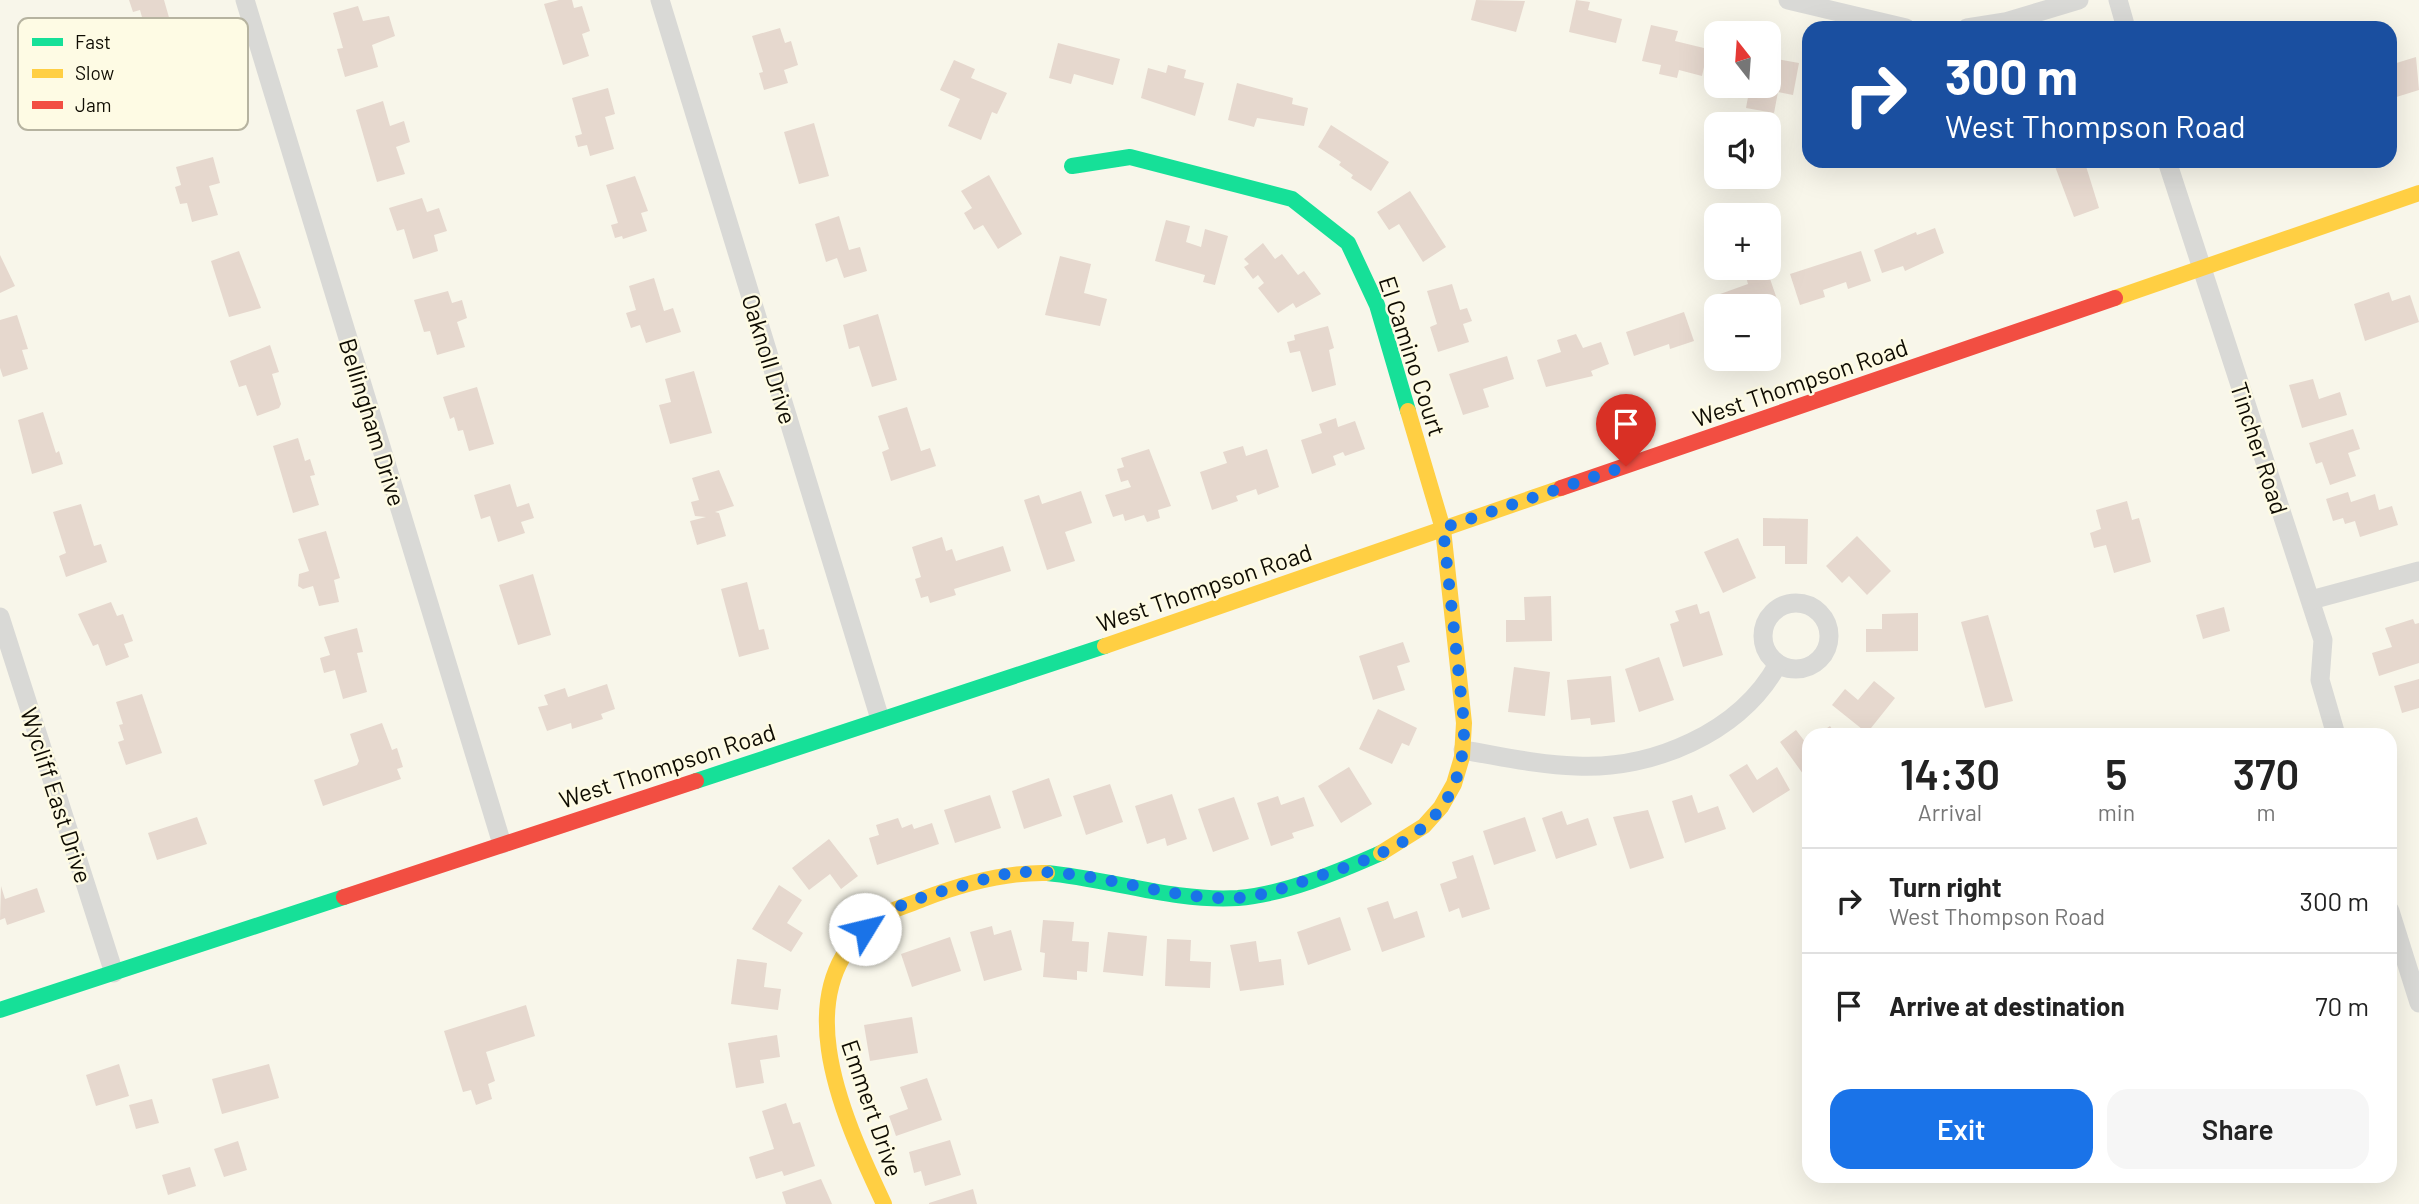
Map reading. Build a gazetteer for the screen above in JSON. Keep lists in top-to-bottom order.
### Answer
{
  "streets": {
    "main road": ["El Camino Court", "West Thompson Road", "Emmert Drive"],
    "street": [
      "Oaknoll Drive",
      "Bellingham Drive",
      "Tincher Road",
      "Wycliff East Drive"
    ]
  },
  "crossings": [
    ["El Camino Court", "West Thompson Road"],
    ["El Camino Court", "Emmert Drive"],
    ["Oaknoll Drive", "West Thompson Road"],
    ["West Thompson Road", "Bellingham Drive"],
    ["West Thompson Road", "Tincher Road"],
    ["West Thompson Road", "Wycliff East Drive"],
    ["West Thompson Road", "Emmert Drive"]
  ],
  "legend": ["Fast", "Slow", "Jam"],
  "north": "top",
  "page": {
    "map_buttons": ["+", "−"],
    "turn": ["300 m", "West Thompson Road"],
    "eta": [
      "14:30",
      "Arrival",
      "5",
      "min",
      "370",
      "m"
    ],
    "list": [
      {
        "name": "Turn right",
        "note": "West Thompson Road",
        "value": "300 m"
      },
      {
        "name": "Arrive at destination",
        "value": "70 m"
      }
    ],
    "buttons": ["Exit", "Share"]
  }
}
